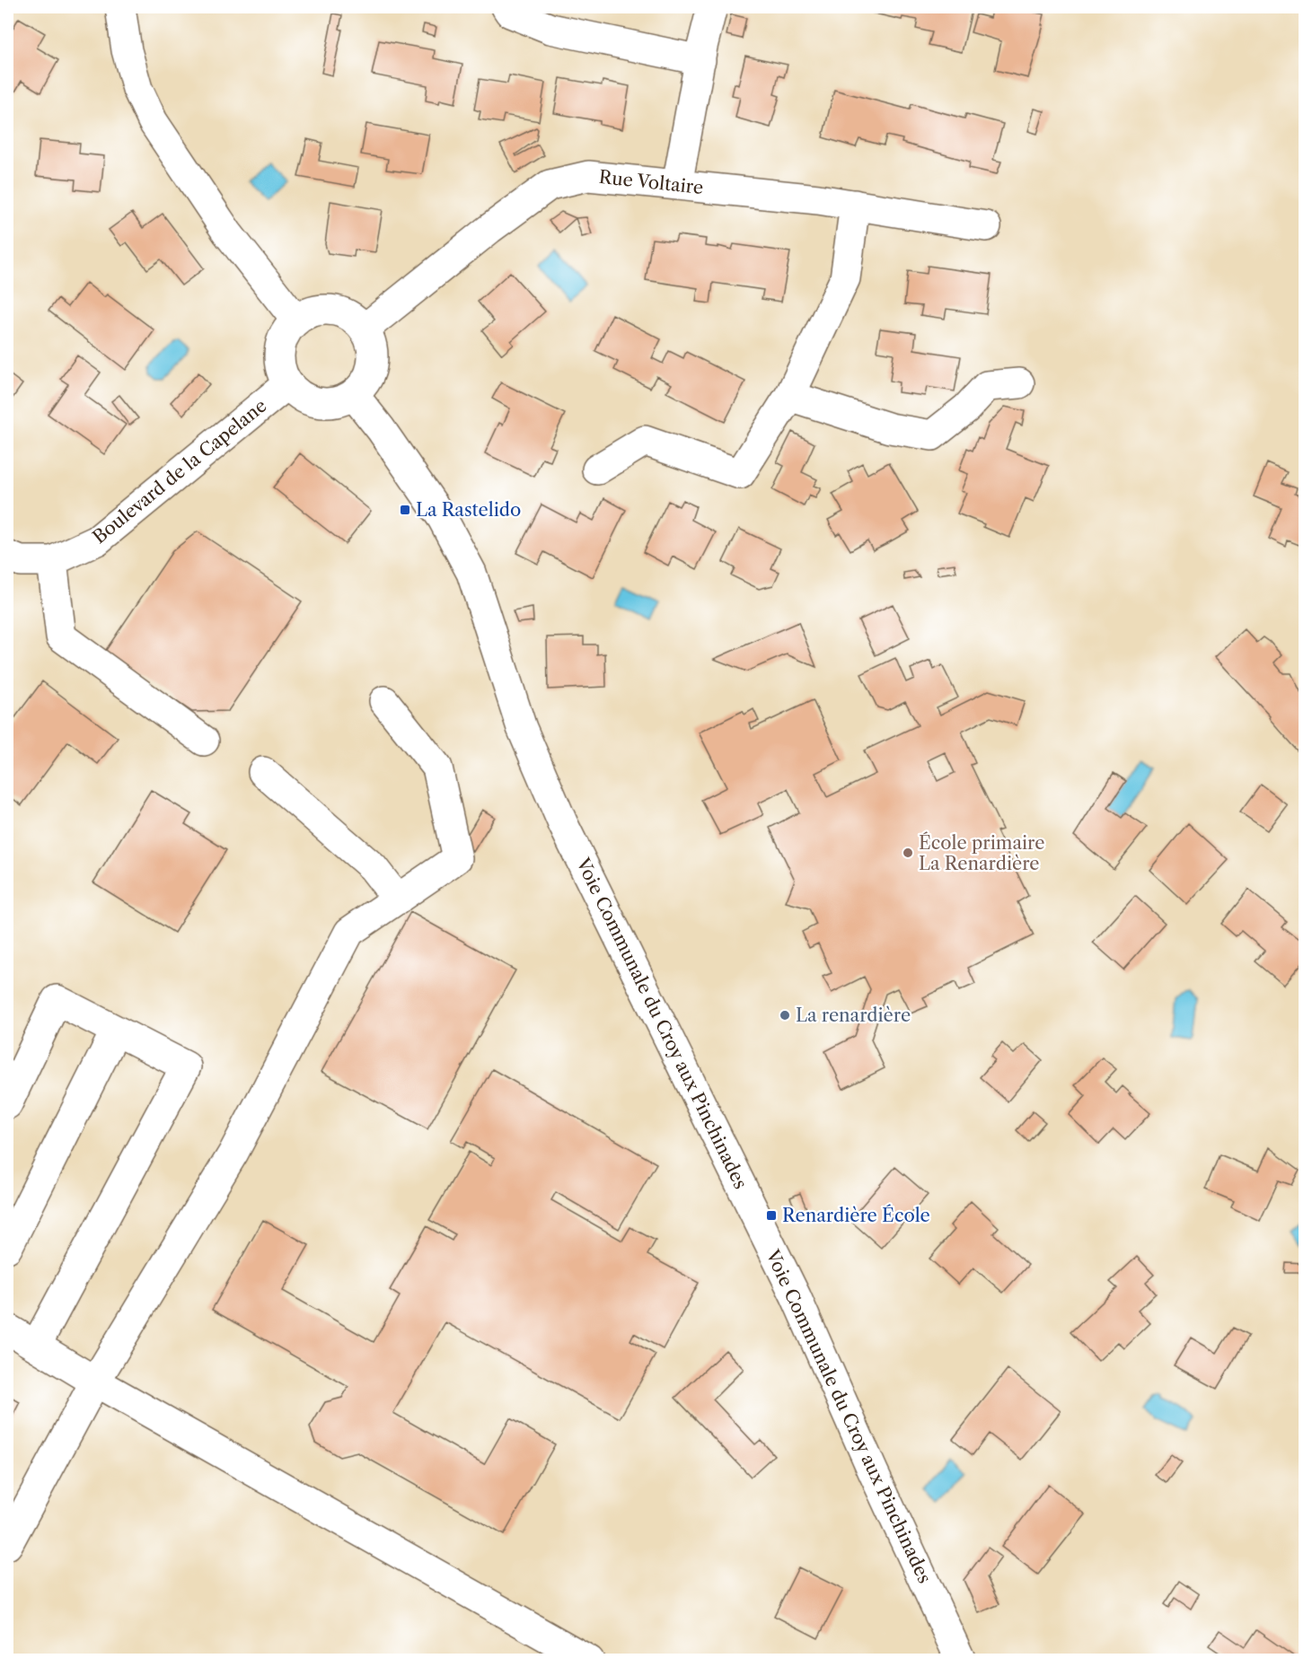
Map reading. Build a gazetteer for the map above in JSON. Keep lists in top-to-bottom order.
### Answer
{
  "streets": {
    "street": ["Rue Voltaire", "Boulevard de la Capelane", "Voie Communale du Croy aux Pinchinades"]
  },
  "crossings": [
    ["Rue Voltaire", "Boulevard de la Capelane"],
    ["Rue Voltaire", "Voie Communale du Croy aux Pinchinades"],
    ["Boulevard de la Capelane", "Voie Communale du Croy aux Pinchinades"]
  ],
  "places": {
    "transit": ["La Rastelido", "Renardière École"],
    "other": ["École primaire La Renardière", "La renardière"]
  }
}
